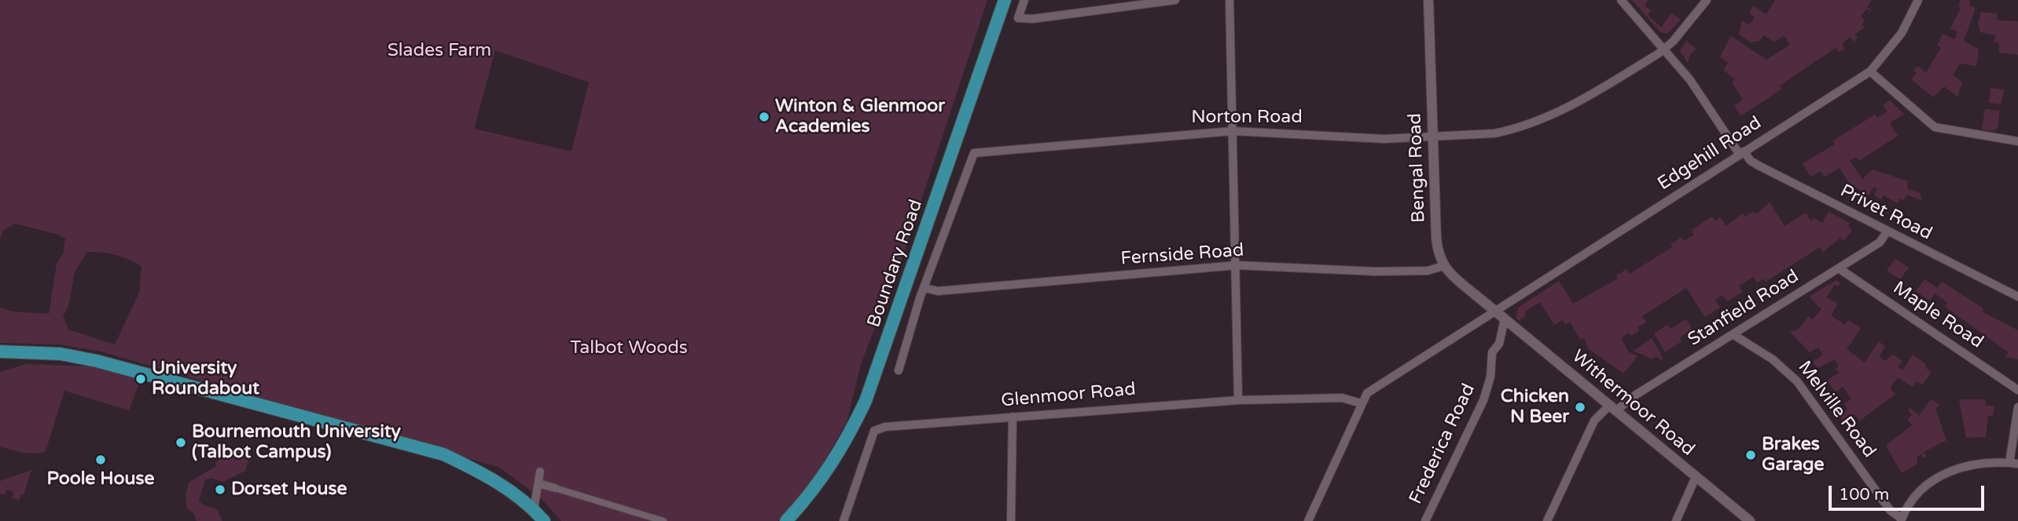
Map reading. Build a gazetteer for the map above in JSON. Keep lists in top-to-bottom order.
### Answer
{
  "streets": {
    "main road": ["Boundary Road"],
    "street": [
      "Norton Road",
      "Edgehill Road",
      "Bengal Road",
      "Privet Road",
      "Fernside Road",
      "Stanfield Road",
      "Maple Road",
      "Glenmoor Road",
      "Withermoor Road",
      "Melville Road",
      "Frederica Road"
    ]
  },
  "crossings": [
    ["Norton Road", "Bengal Road"],
    ["Norton Road", "Privet Road"],
    ["Norton Road", "Fernside Road"],
    ["Edgehill Road", "Privet Road"],
    ["Edgehill Road", "Glenmoor Road"],
    ["Edgehill Road", "Withermoor Road"],
    ["Bengal Road", "Fernside Road"],
    ["Privet Road", "Stanfield Road"],
    ["Stanfield Road", "Maple Road"],
    ["Stanfield Road", "Withermoor Road"],
    ["Stanfield Road", "Melville Road"],
    ["Withermoor Road", "Frederica Road"]
  ],
  "parks": ["Slades Farm", "Talbot Woods"],
  "places": [
    "Winton & Glenmoor Academies",
    "University Roundabout",
    "Chicken N Beer",
    "Bournemouth University (Talbot Campus)",
    "Brakes Garage",
    "Poole House",
    "Dorset House"
  ],
  "scale_bar": "100 m"
}
